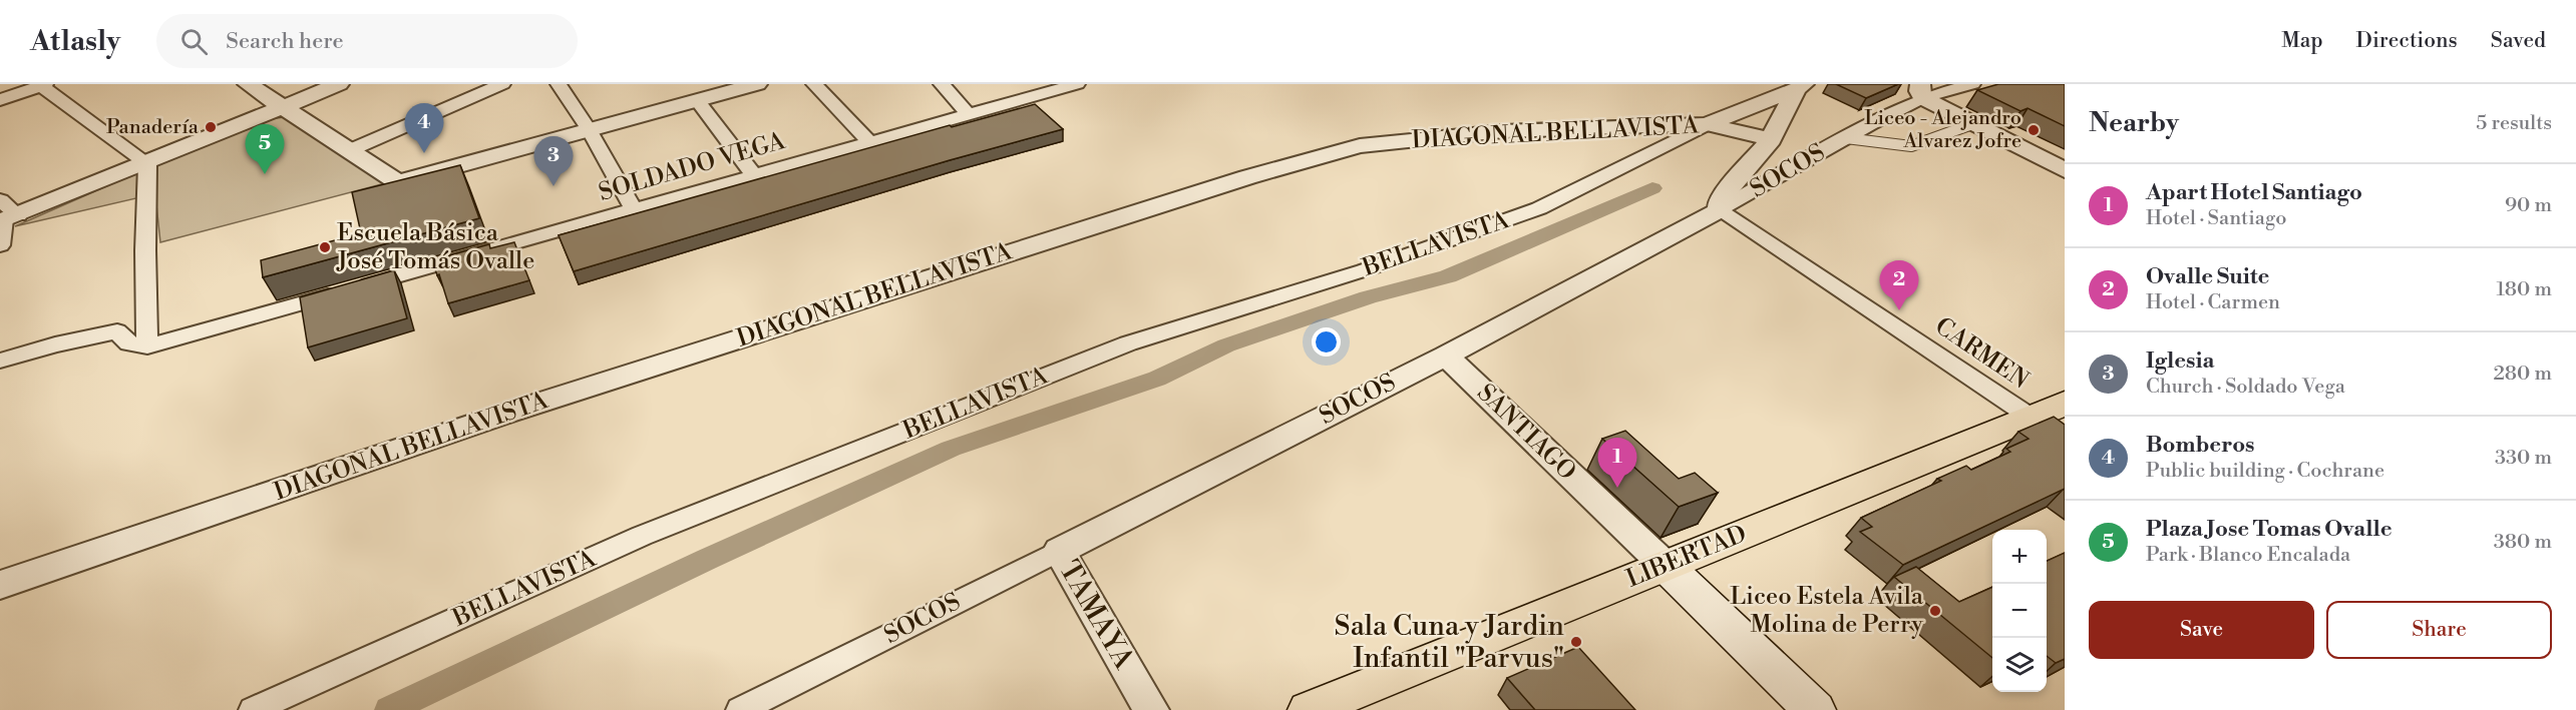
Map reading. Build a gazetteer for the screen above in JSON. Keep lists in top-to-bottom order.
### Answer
{
  "streets": {
    "main road": ["SANTIAGO", "LIBERTAD"],
    "street": [
      "DIAGONAL BELLAVISTA",
      "SOLDADO VEGA",
      "SOCOS",
      "BELLAVISTA",
      "CARMEN",
      "TAMAYA"
    ]
  },
  "crossings": [
    ["DIAGONAL BELLAVISTA", "BELLAVISTA"],
    ["SOCOS", "CARMEN"],
    ["SOCOS", "SANTIAGO"],
    ["SOCOS", "TAMAYA"],
    ["CARMEN", "LIBERTAD"],
    ["SANTIAGO", "LIBERTAD"]
  ],
  "places": [
    "Panadería",
    "Liceo - Alejandro Alvarez Jofre",
    "Escuela Básica José Tomás Ovalle",
    "Liceo Estela Avila Molina de Perry",
    "Sala Cuna y Jardin Infantil \"Parvus\""
  ],
  "page": {
    "header": "Atlasly",
    "search": "Search here",
    "nav": ["Map", "Directions", "Saved"],
    "heading": ["Nearby", "5 results"],
    "pins": [
      "4",
      "5",
      "3",
      "2",
      "1"
    ],
    "list": [
      {
        "mark": "1",
        "name": "Apart Hotel Santiago",
        "note": "Hotel · Santiago",
        "value": "90 m"
      },
      {
        "mark": "2",
        "name": "Ovalle Suite",
        "note": "Hotel · Carmen",
        "value": "180 m"
      },
      {
        "mark": "3",
        "name": "Iglesia",
        "note": "Church · Soldado Vega",
        "value": "280 m"
      },
      {
        "mark": "4",
        "name": "Bomberos",
        "note": "Public building · Cochrane",
        "value": "330 m"
      },
      {
        "mark": "5",
        "name": "Plaza Jose Tomas Ovalle",
        "note": "Park · Blanco Encalada",
        "value": "380 m"
      }
    ],
    "map_buttons": ["+", "−"],
    "buttons": ["Save", "Share"]
  }
}
